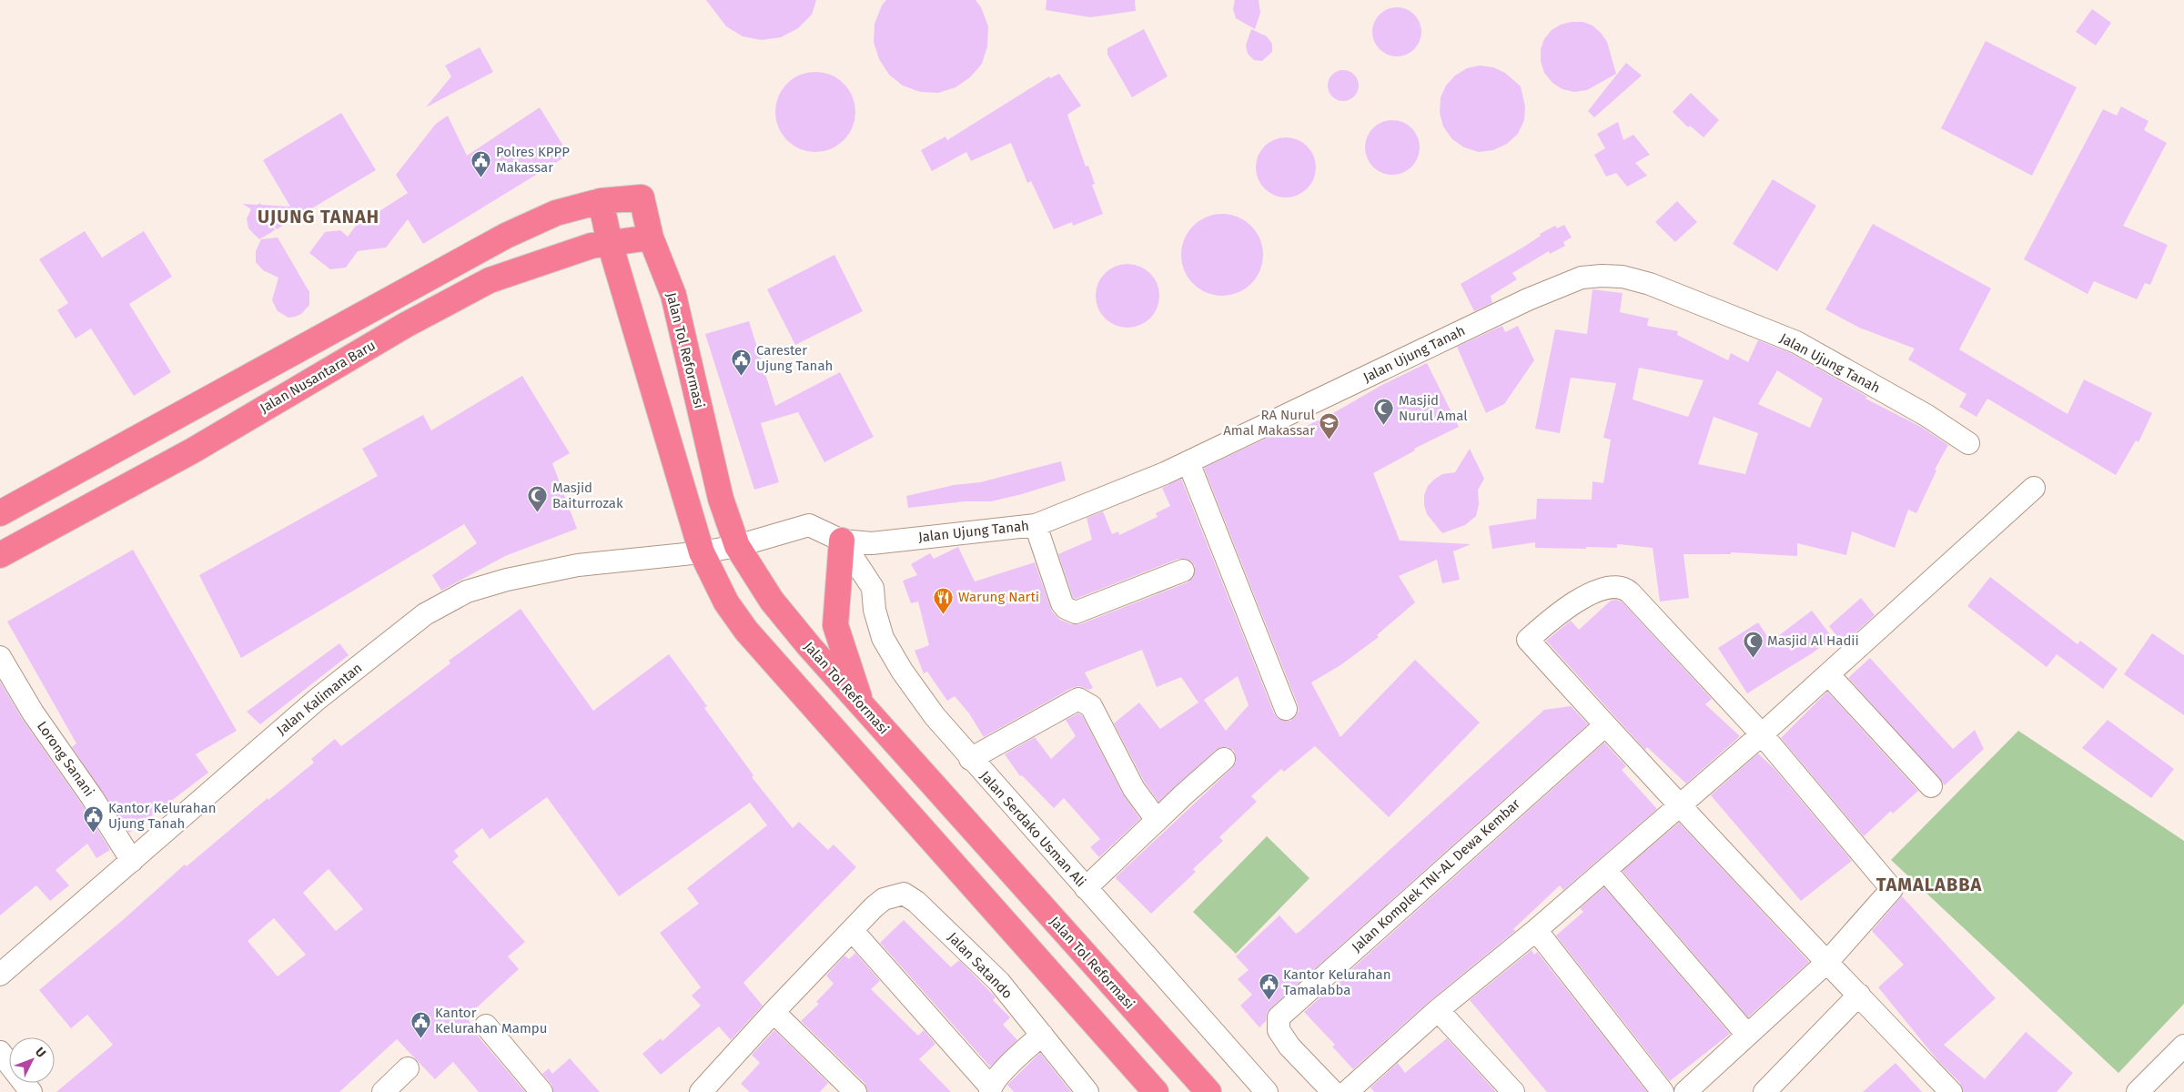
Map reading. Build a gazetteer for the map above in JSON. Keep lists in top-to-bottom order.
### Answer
{
  "streets": {
    "highway": ["Jalan Tol Reformasi", "Jalan Nusantara Baru"],
    "street": [
      "Jalan Ujung Tanah",
      "Jalan Kalimantan",
      "Lorong Sanani",
      "Jalan Serdako Usman Ali",
      "Jalan Komplek TNI-AL Dewa Kembar",
      "Jalan Satando"
    ]
  },
  "crossings": [
    ["Jalan Tol Reformasi", "Jalan Nusantara Baru"],
    ["Jalan Tol Reformasi", "Jalan Kalimantan"],
    ["Jalan Ujung Tanah", "Jalan Kalimantan"],
    ["Jalan Ujung Tanah", "Jalan Serdako Usman Ali"],
    ["Jalan Kalimantan", "Lorong Sanani"],
    ["Jalan Kalimantan", "Jalan Serdako Usman Ali"]
  ],
  "districts": ["UJUNG TANAH", "TAMALABBA"],
  "places": {
    "public building": [
      "Polres KPPP Makassar",
      "Carester Ujung Tanah",
      "Kantor Kelurahan Ujung Tanah",
      "Kantor Kelurahan Tamalabba",
      "Kantor Kelurahan Mampu"
    ],
    "mosque": ["Masjid Nurul Amal", "Masjid Baiturrozak", "Masjid Al Hadii"],
    "school or university": ["RA Nurul Amal Makassar"],
    "restaurant": ["Warung Narti"]
  },
  "north": "top right"
}
